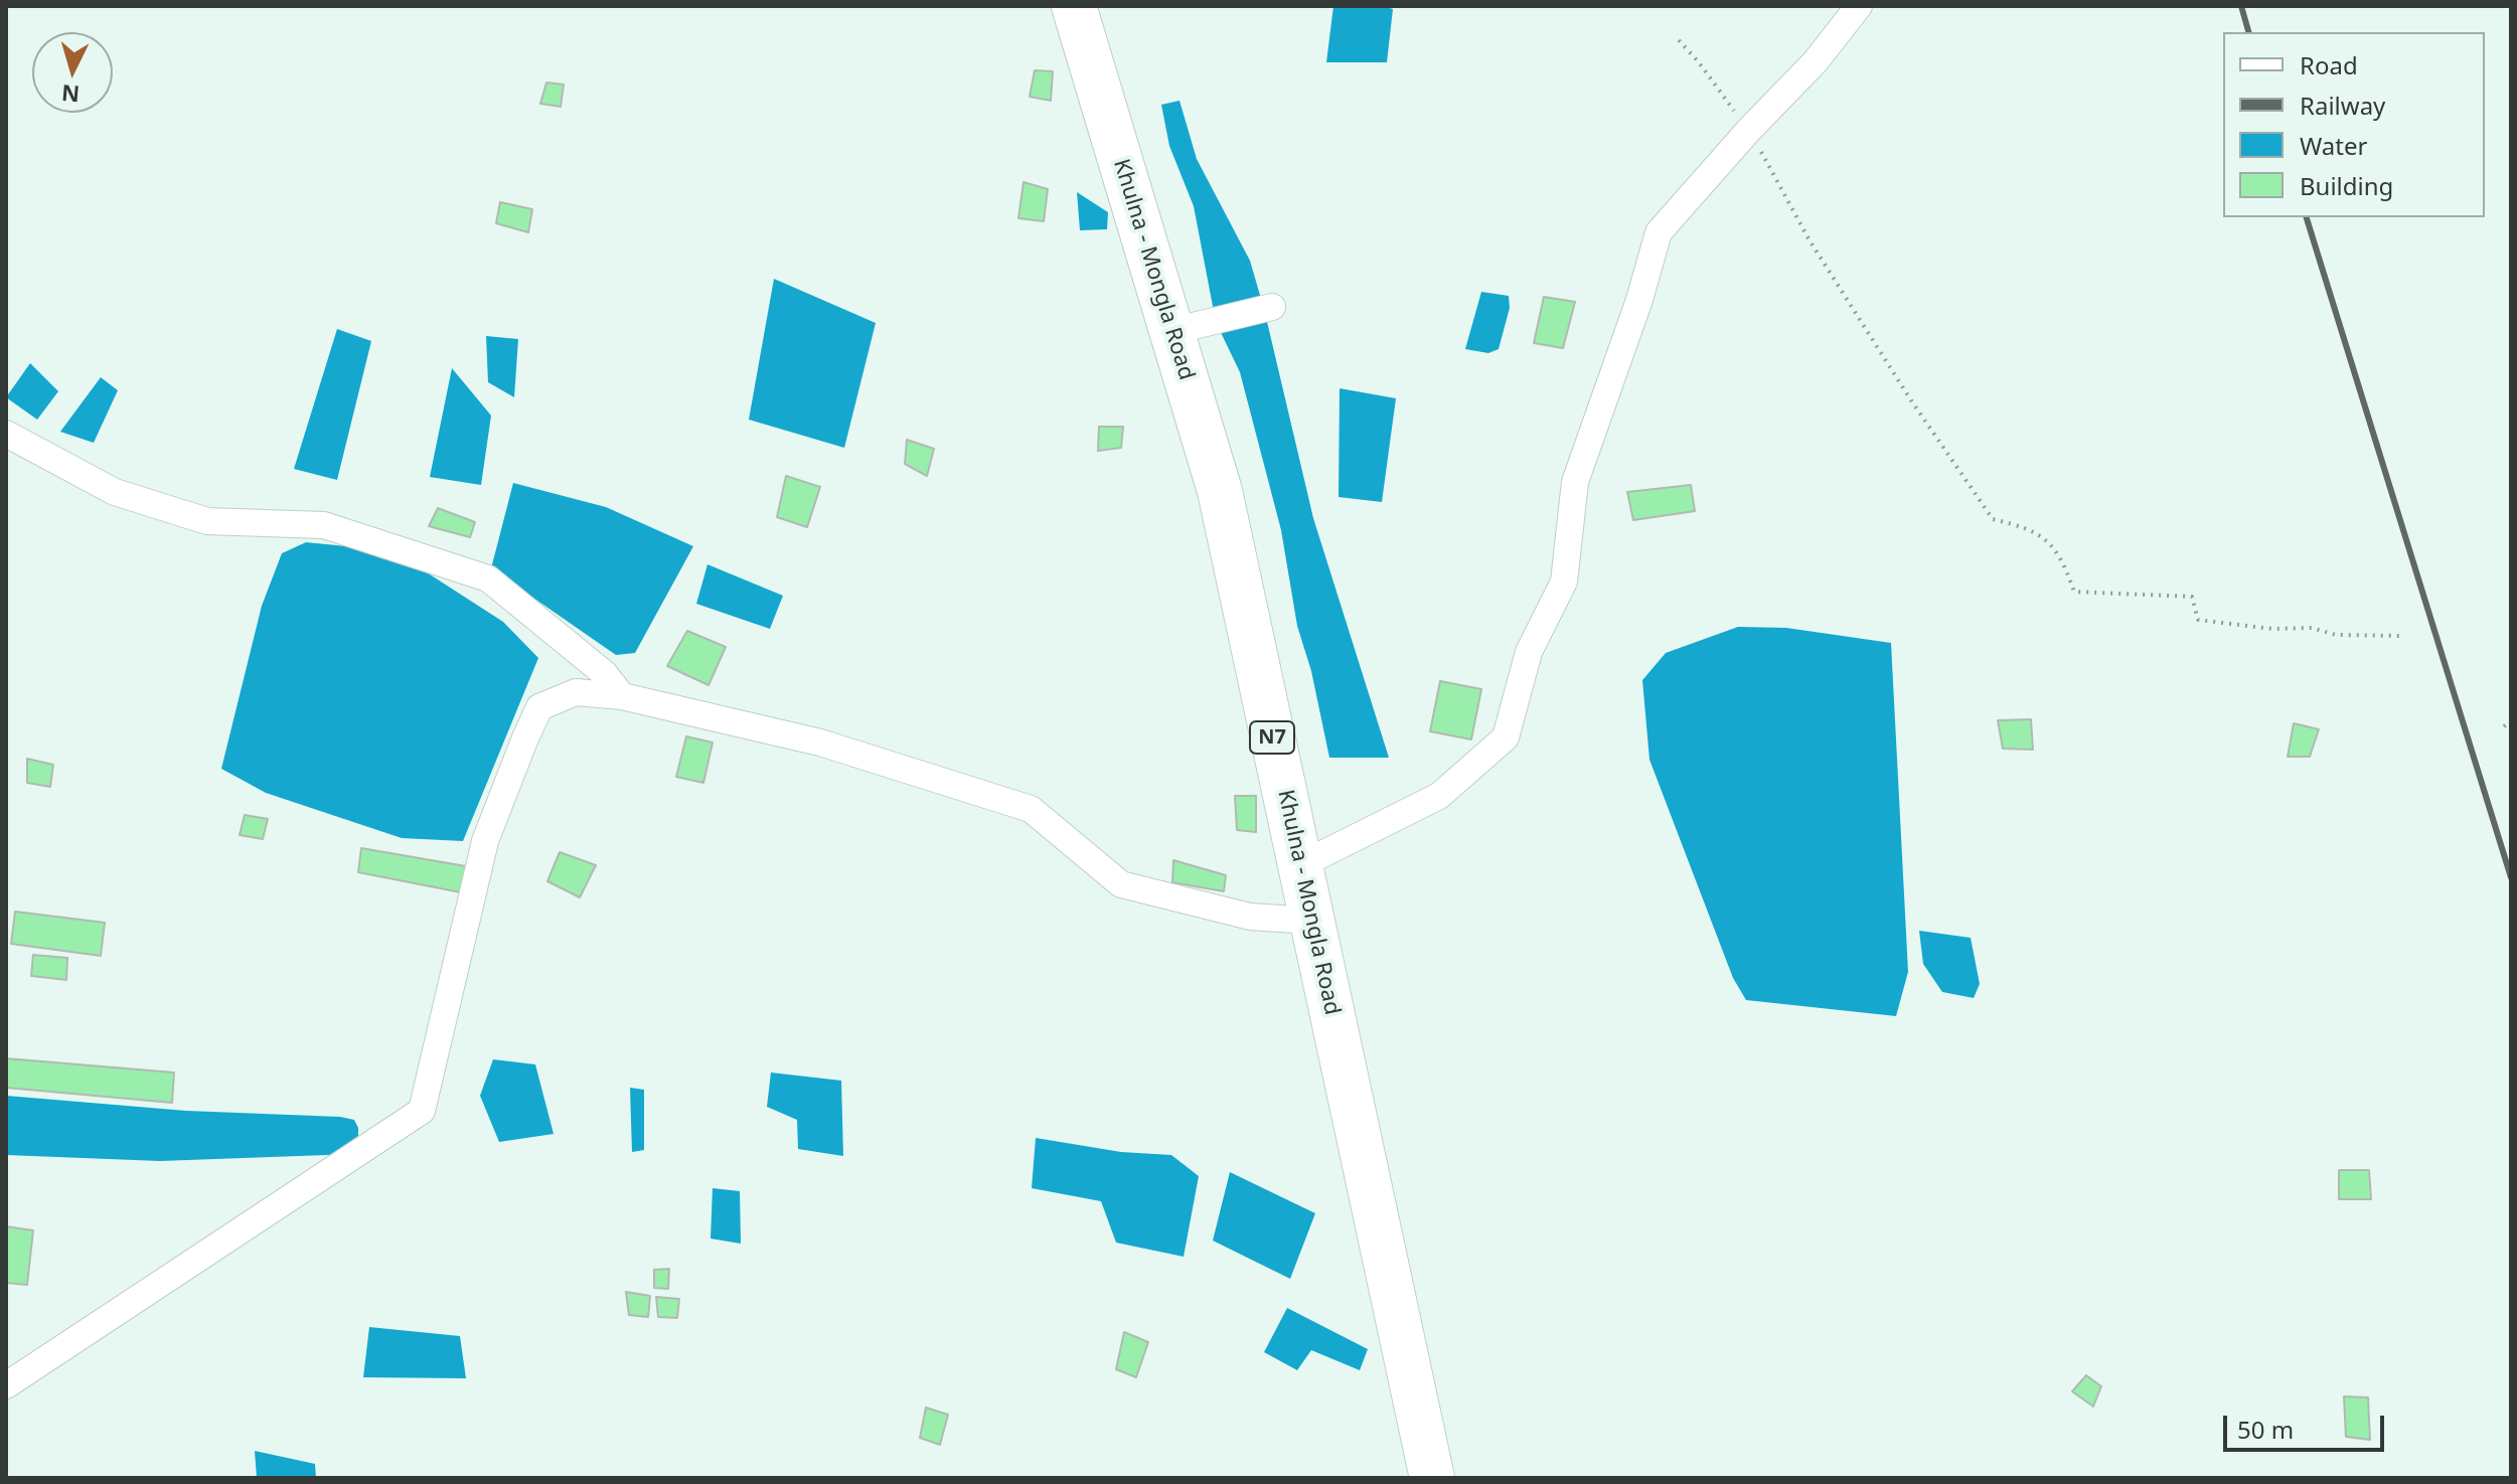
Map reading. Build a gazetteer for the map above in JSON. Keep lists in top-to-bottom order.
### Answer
{
  "streets": {
    "highway": ["Khulna - Mongla Road", "N7"]
  },
  "legend": [
    "Road",
    "Railway",
    "Water",
    "Building"
  ],
  "scale_bar": "50 m",
  "north": "bottom"
}
